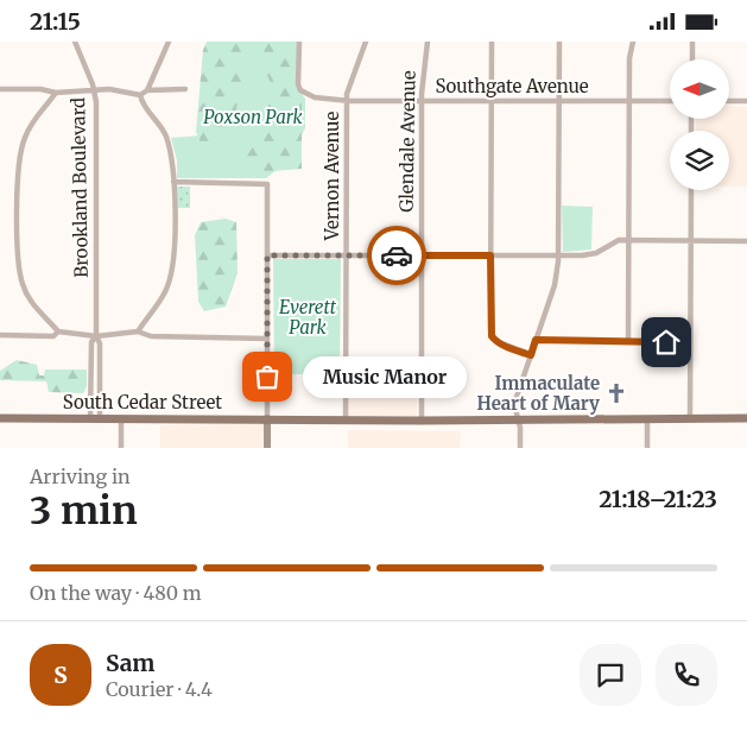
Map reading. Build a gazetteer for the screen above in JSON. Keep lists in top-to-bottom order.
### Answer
{
  "streets": {
    "main road": ["South Cedar Street"],
    "street": [
      "Southgate Avenue",
      "Glendale Avenue",
      "Vernon Avenue",
      "Brookland Boulevard"
    ]
  },
  "crossings": [
    ["Southgate Avenue", "Glendale Avenue"],
    ["Southgate Avenue", "Vernon Avenue"],
    ["Glendale Avenue", "South Cedar Street"],
    ["Vernon Avenue", "South Cedar Street"],
    ["Brookland Boulevard", "South Cedar Street"]
  ],
  "parks": ["Poxson Park", "Everett Park"],
  "places": {
    "other": ["Music Manor"],
    "church": ["Immaculate Heart of Mary"]
  },
  "north": "left",
  "page": {
    "status": "21:15",
    "bubble": "Music Manor",
    "heading": ["3 min", "Arriving in", "21:18–21:23"],
    "panel": ["Sam", "Courier · 4.4"],
    "bar": "On the way · 480 m",
    "round": "S"
  }
}
